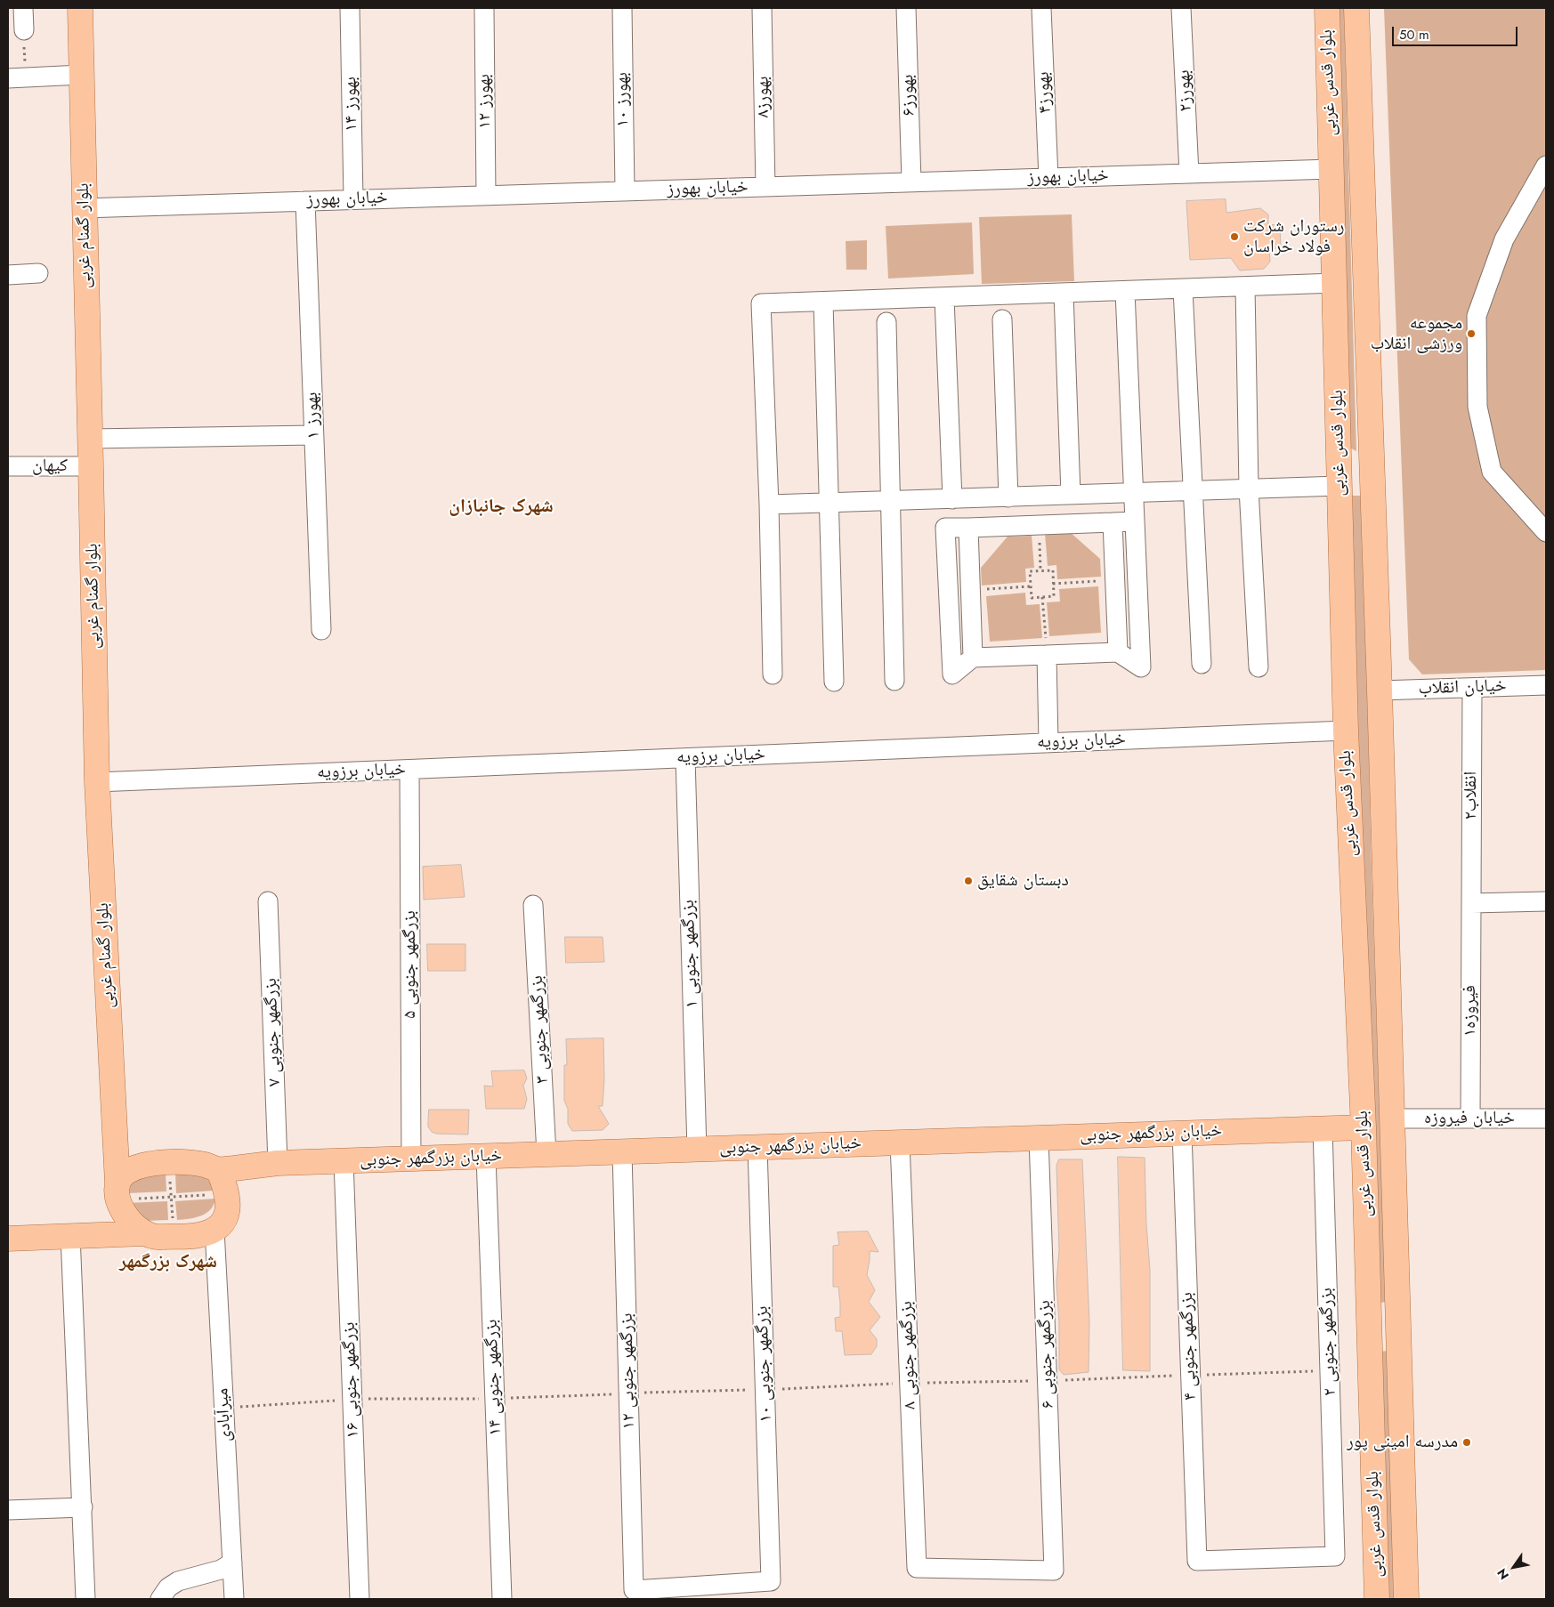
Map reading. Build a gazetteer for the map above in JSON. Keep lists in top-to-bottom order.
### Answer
{
  "streets": {
    "main road": ["بلوار قدس غربی", "بلوار گمنام غربی", "خیابان بزرگمهر جنوبی"],
    "street": [
      "بهورز۲",
      "بهورز۴",
      "بهورز۶",
      "بهورز۸",
      "بهورز ۱۰",
      "بهورز ۱۲",
      "بهورز ۱۴",
      "خیابان بهورز",
      "بهورز ۱",
      "کیهان",
      "خیابان انقلاب",
      "خیابان برزویه",
      "انقلاب۲",
      "بزرگمهر جنوبی ۱",
      "بزرگمهر جنوبی ۵",
      "فیروزه۱",
      "بزرگمهر جنوبی ۳",
      "بزرگمهر جنوبی ۷",
      "خیابان فیروزه",
      "بزرگمهر جنوبی ۲",
      "بزرگمهر جنوبی ۴",
      "بزرگمهر جنوبی ۶",
      "بزرگمهر جنوبی ۸",
      "بزرگمهر جنوبی ۱۰",
      "بزرگمهر جنوبی ۱۲",
      "بزرگمهر جنوبی ۱۴",
      "بزرگمهر جنوبی ۱۶",
      "میرآبادی"
    ]
  },
  "crossings": [
    ["بلوار قدس غربی", "خیابان بهورز"],
    ["بلوار قدس غربی", "خیابان انقلاب"],
    ["بلوار قدس غربی", "خیابان برزویه"],
    ["بلوار قدس غربی", "خیابان فیروزه"],
    ["بلوار قدس غربی", "خیابان بزرگمهر جنوبی"],
    ["بهورز۲", "خیابان بهورز"],
    ["بهورز۴", "خیابان بهورز"],
    ["بهورز۶", "خیابان بهورز"],
    ["بهورز۸", "خیابان بهورز"],
    ["بهورز ۱۰", "خیابان بهورز"],
    ["بهورز ۱۲", "خیابان بهورز"],
    ["بهورز ۱۴", "خیابان بهورز"],
    ["خیابان بهورز", "بلوار گمنام غربی"],
    ["خیابان بهورز", "بهورز ۱"],
    ["بلوار گمنام غربی", "کیهان"],
    ["بلوار گمنام غربی", "خیابان برزویه"],
    ["بلوار گمنام غربی", "خیابان بزرگمهر جنوبی"],
    ["خیابان انقلاب", "انقلاب۲"],
    ["خیابان برزویه", "بزرگمهر جنوبی ۱"],
    ["خیابان برزویه", "بزرگمهر جنوبی ۵"],
    ["انقلاب۲", "فیروزه۱"],
    ["بزرگمهر جنوبی ۱", "خیابان بزرگمهر جنوبی"],
    ["بزرگمهر جنوبی ۵", "خیابان بزرگمهر جنوبی"],
    ["فیروزه۱", "خیابان فیروزه"],
    ["بزرگمهر جنوبی ۳", "خیابان بزرگمهر جنوبی"],
    ["بزرگمهر جنوبی ۷", "خیابان بزرگمهر جنوبی"],
    ["خیابان بزرگمهر جنوبی", "بزرگمهر جنوبی ۲"],
    ["خیابان بزرگمهر جنوبی", "بزرگمهر جنوبی ۴"],
    ["خیابان بزرگمهر جنوبی", "بزرگمهر جنوبی ۶"],
    ["خیابان بزرگمهر جنوبی", "بزرگمهر جنوبی ۸"],
    ["خیابان بزرگمهر جنوبی", "بزرگمهر جنوبی ۱۰"],
    ["خیابان بزرگمهر جنوبی", "بزرگمهر جنوبی ۱۲"],
    ["خیابان بزرگمهر جنوبی", "بزرگمهر جنوبی ۱۴"],
    ["خیابان بزرگمهر جنوبی", "بزرگمهر جنوبی ۱۶"],
    ["بزرگمهر جنوبی ۲", "بزرگمهر جنوبی ۴"],
    ["بزرگمهر جنوبی ۶", "بزرگمهر جنوبی ۸"],
    ["بزرگمهر جنوبی ۱۰", "بزرگمهر جنوبی ۱۲"]
  ],
  "districts": ["شهرک جانبازان", "شهرک بزرگمهر"],
  "places": [
    "رستوران شرکت فولاد خراسان",
    "مجموعه ورزشی انقلاب",
    "دبستان شقایق",
    "مدرسه امینی پور"
  ],
  "scale_bar": "50 m",
  "north": "bottom left"
}
